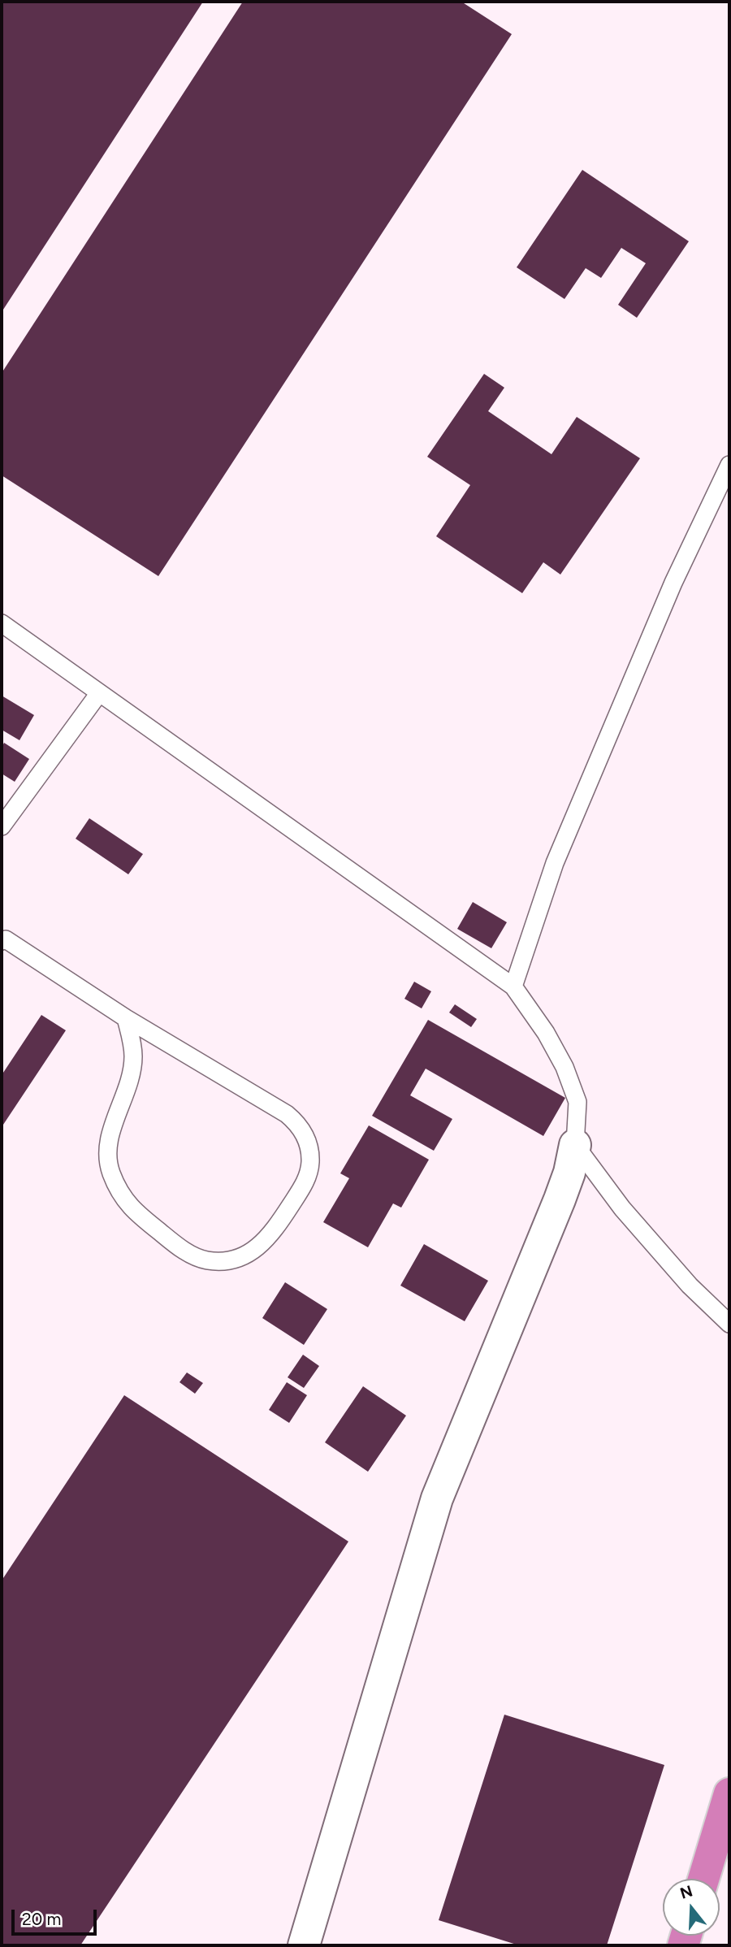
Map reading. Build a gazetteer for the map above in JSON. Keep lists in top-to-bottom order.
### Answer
{
  "scale_bar": "20 m",
  "north": "top"
}
